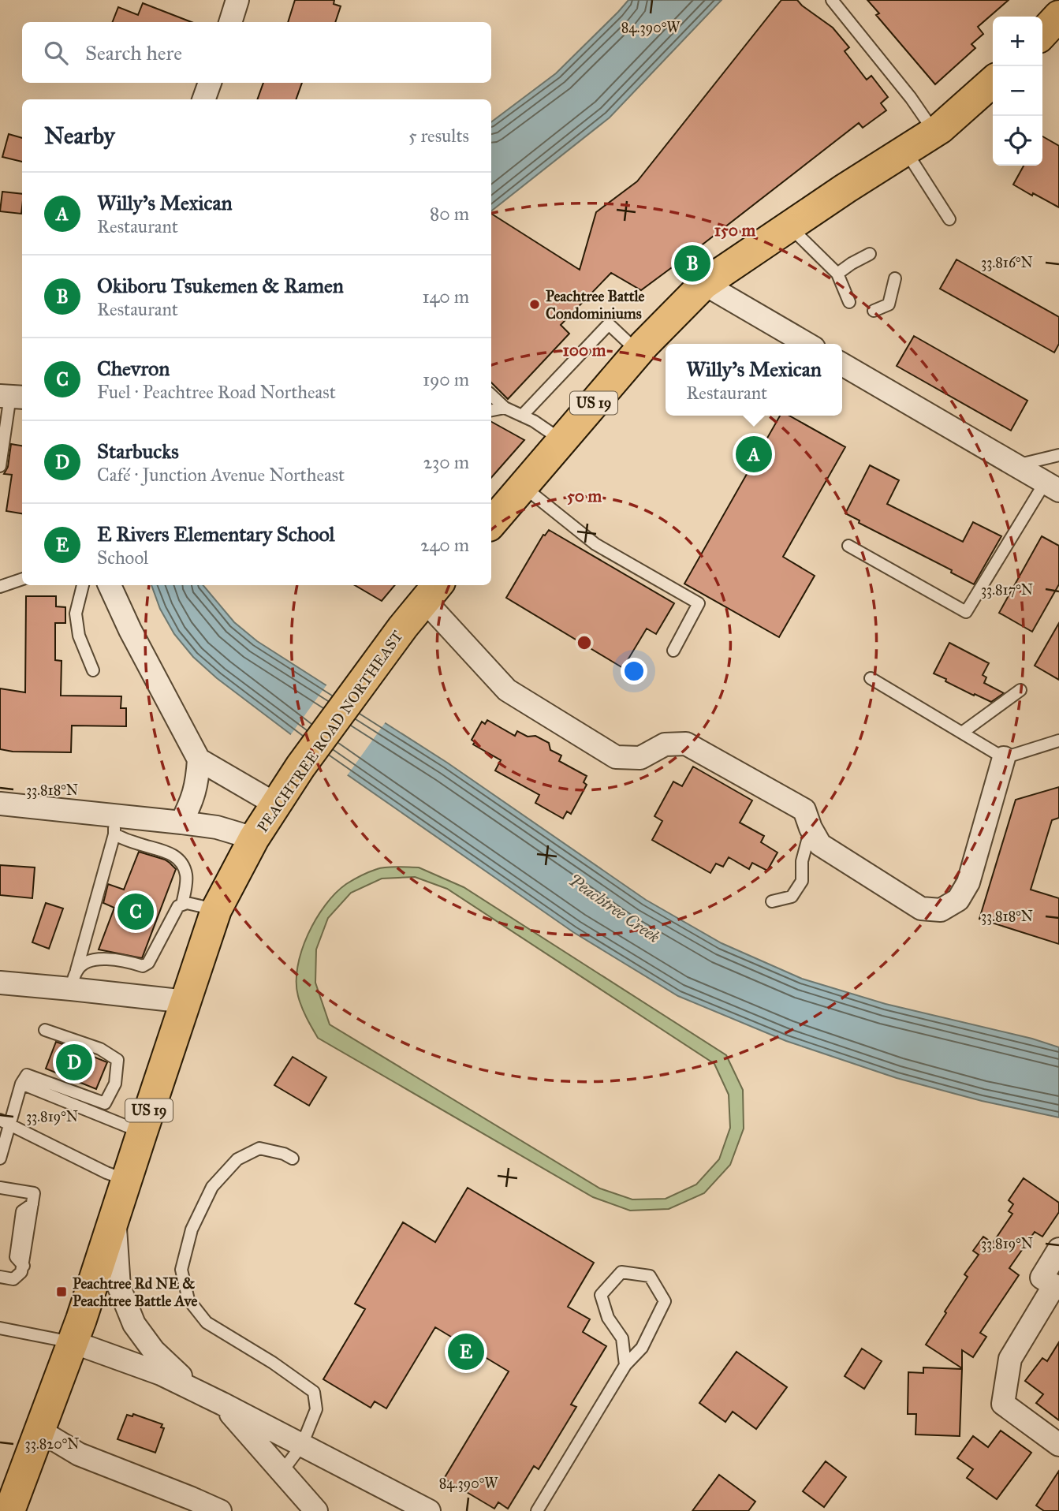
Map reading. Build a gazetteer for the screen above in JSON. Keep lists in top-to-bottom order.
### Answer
{
  "streets": {
    "highway": ["US 19", "PEACHTREE ROAD NORTHEAST"]
  },
  "water": ["Peachtree Creek"],
  "places": {
    "other": ["Peachtree Battle Condominiums"],
    "transit": ["Peachtree Rd NE & Peachtree Battle Ave"]
  },
  "page": {
    "map_buttons": ["+", "−"],
    "search": "Search here",
    "heading": ["Nearby", "5 results"],
    "list": [
      {
        "mark": "A",
        "name": "Willy's Mexican",
        "note": "Restaurant",
        "value": "80 m"
      },
      {
        "mark": "B",
        "name": "Okiboru Tsukemen & Ramen",
        "note": "Restaurant",
        "value": "140 m"
      },
      {
        "mark": "C",
        "name": "Chevron",
        "note": "Fuel · Peachtree Road Northeast",
        "value": "190 m"
      },
      {
        "mark": "D",
        "name": "Starbucks",
        "note": "Café · Junction Avenue Northeast",
        "value": "230 m"
      },
      {
        "mark": "E",
        "name": "E Rivers Elementary School",
        "note": "School",
        "value": "240 m"
      }
    ],
    "pins": [
      "B",
      "A",
      "C",
      "D",
      "E"
    ],
    "popup": ["Willy's Mexican", "Restaurant"]
  },
  "coordinates": [
    "84.390°W",
    "33.816°N",
    "33.817°N",
    "33.818°N",
    "33.819°N",
    "33.820°N"
  ],
  "rings": ["150 m", "100 m", "50 m"]
}
